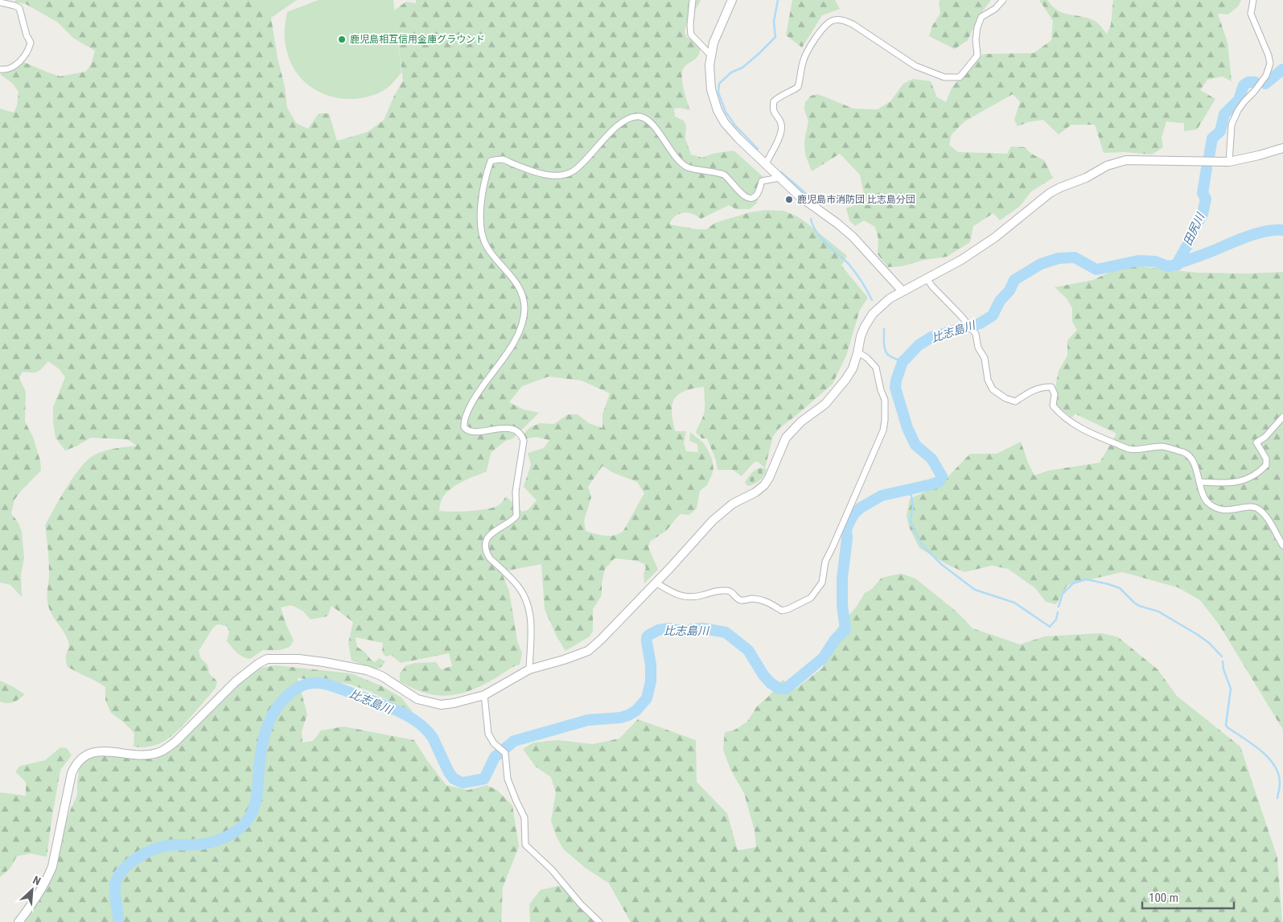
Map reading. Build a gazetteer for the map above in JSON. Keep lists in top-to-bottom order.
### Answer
{
  "water": ["田尻川", "比志島川"],
  "places": ["鹿児島相互信用金庫グラウンド", "鹿児島市消防団 比志島分団"],
  "scale_bar": "100 m",
  "north": "top right"
}
